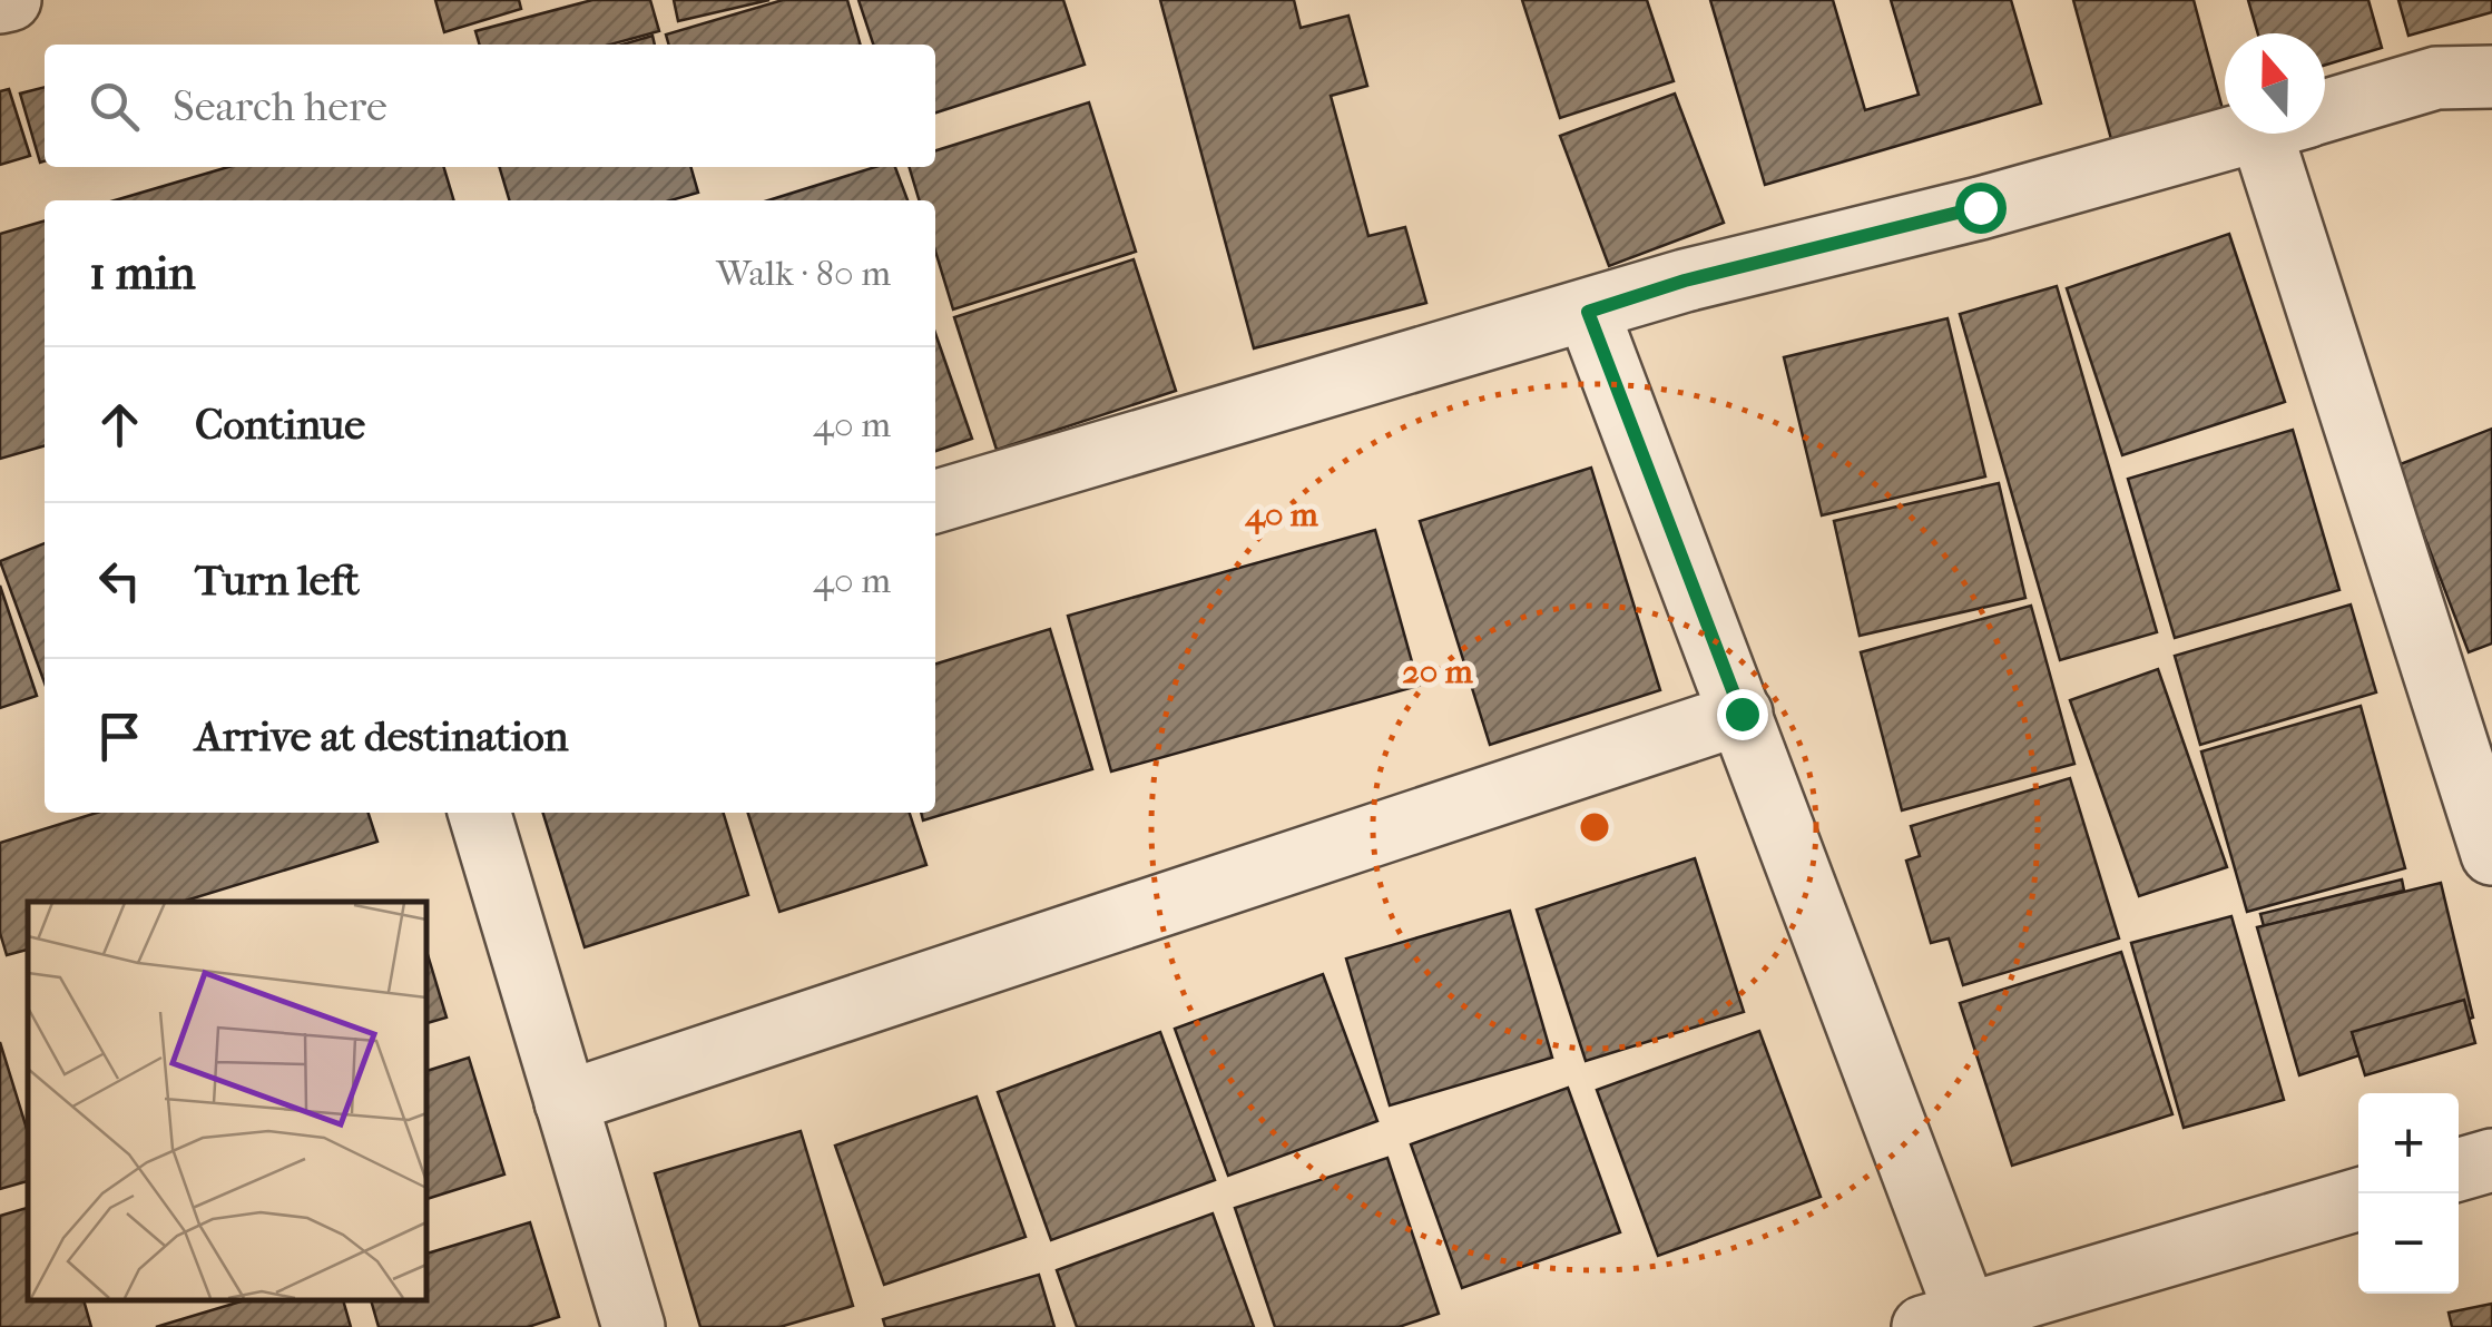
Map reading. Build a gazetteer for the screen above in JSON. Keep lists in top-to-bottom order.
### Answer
{
  "north": "top",
  "page": {
    "search": "Search here",
    "heading": ["1 min", "Walk · 80 m"],
    "list": [
      ["Continue", "40 m"],
      ["Turn left", "40 m"],
      "Arrive at destination"
    ],
    "map_buttons": ["+", "−"]
  },
  "rings": ["40 m", "20 m"]
}
